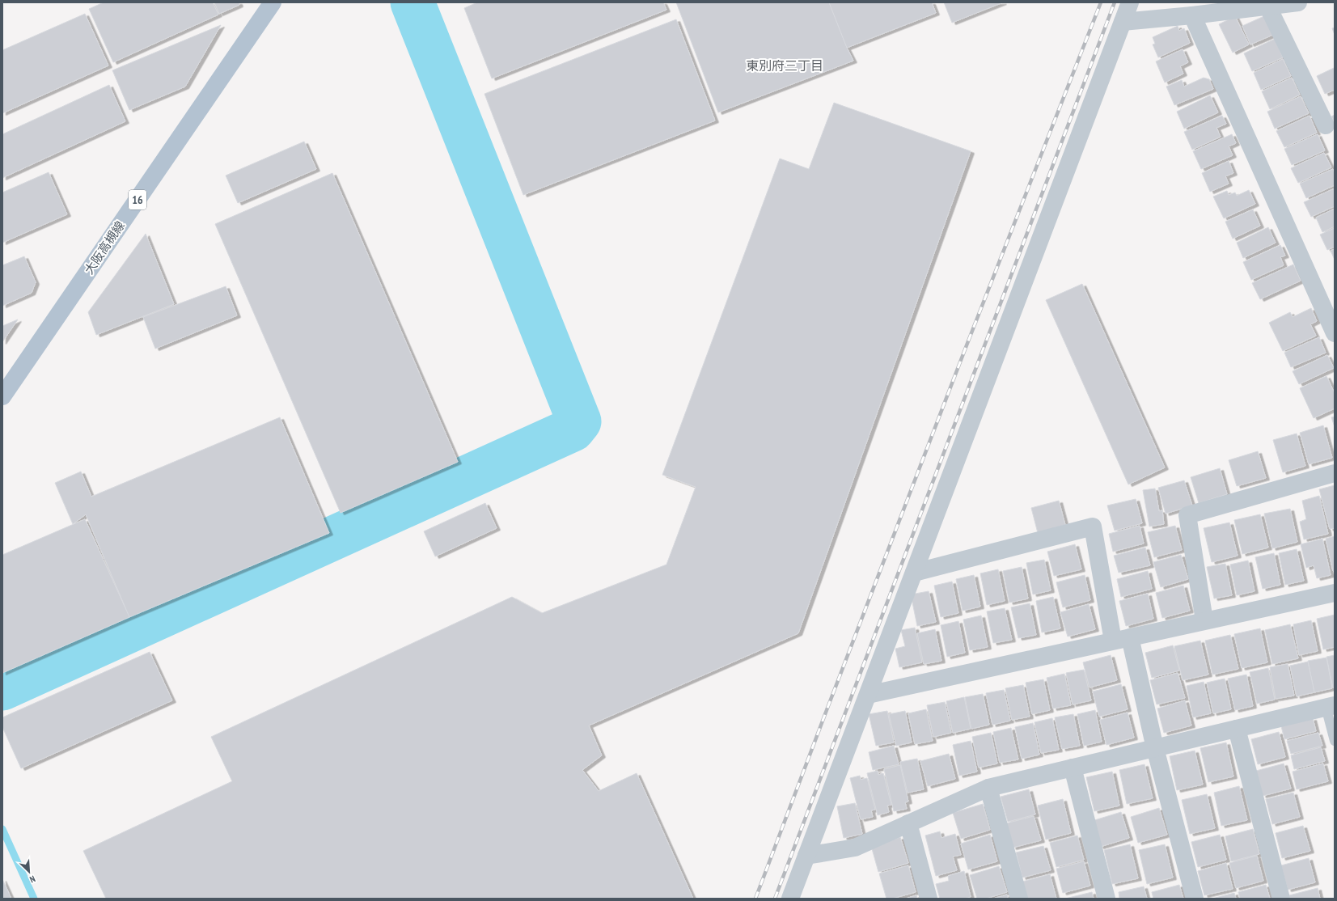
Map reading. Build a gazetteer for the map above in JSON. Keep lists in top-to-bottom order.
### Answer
{
  "streets": {
    "main road": ["16", "大阪高槻線"]
  },
  "districts": ["東別府三丁目"],
  "north": "bottom right"
}
